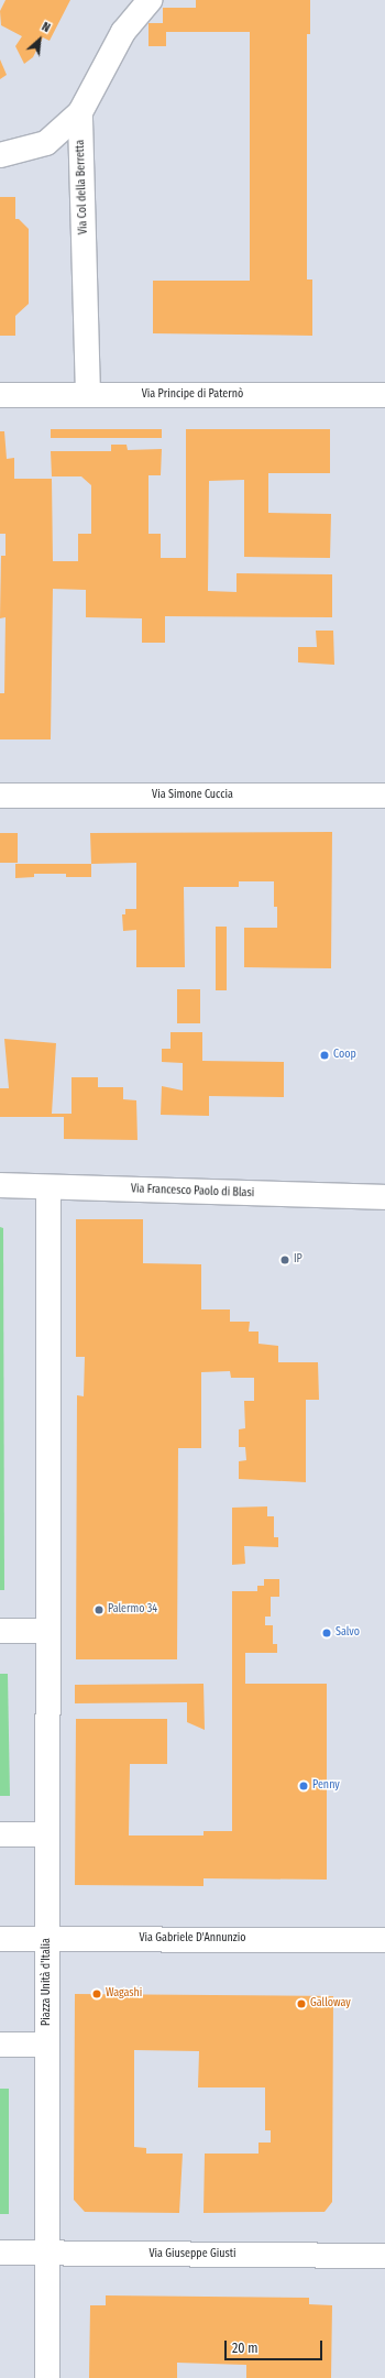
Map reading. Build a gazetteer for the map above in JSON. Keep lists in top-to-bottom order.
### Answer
{
  "streets": {
    "street": [
      "Via Col della Berretta",
      "Via Principe di Paternò",
      "Via Simone Cuccia",
      "Via Francesco Paolo di Blasi",
      "Via Gabriele D'Annunzio",
      "Piazza Unità d'Italia",
      "Via Giuseppe Giusti"
    ]
  },
  "crossings": [
    ["Via Col della Berretta", "Via Principe di Paternò"],
    ["Via Francesco Paolo di Blasi", "Piazza Unità d'Italia"],
    ["Via Gabriele D'Annunzio", "Piazza Unità d'Italia"],
    ["Piazza Unità d'Italia", "Via Giuseppe Giusti"]
  ],
  "places": [
    "Coop",
    "IP",
    "Palermo 34",
    "Salvo",
    "Penny",
    "Wagashi",
    "Galloway"
  ],
  "scale_bar": "20 m",
  "north": "top right"
}
